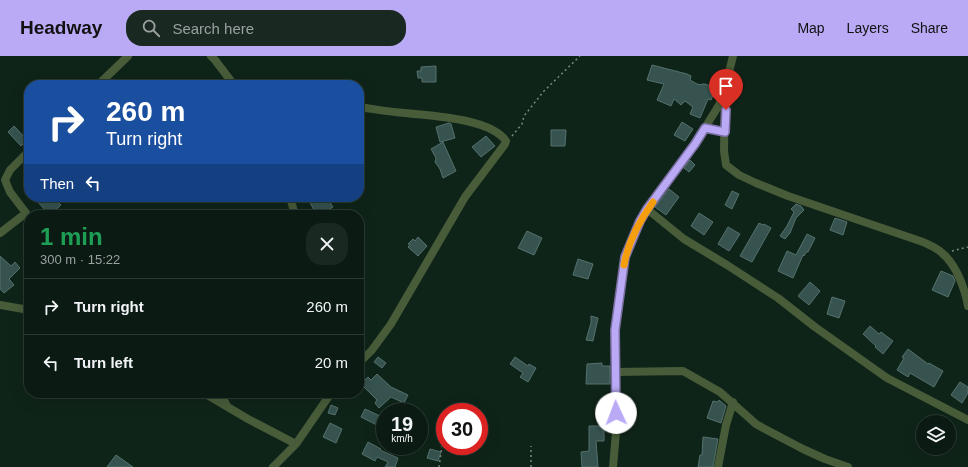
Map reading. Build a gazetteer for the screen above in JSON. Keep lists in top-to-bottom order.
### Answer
{
  "page": {
    "header": "Headway",
    "search": "Search here",
    "nav": ["Map", "Layers", "Share"],
    "turn": ["260 m", "Turn right"],
    "then": "Then",
    "heading": ["1 min", "300 m · 15:22"],
    "list": [
      {
        "name": "Turn right",
        "value": "260 m"
      },
      {
        "name": "Turn left",
        "value": "20 m"
      }
    ],
    "speed": "19 km/h",
    "limit": "30"
  }
}
